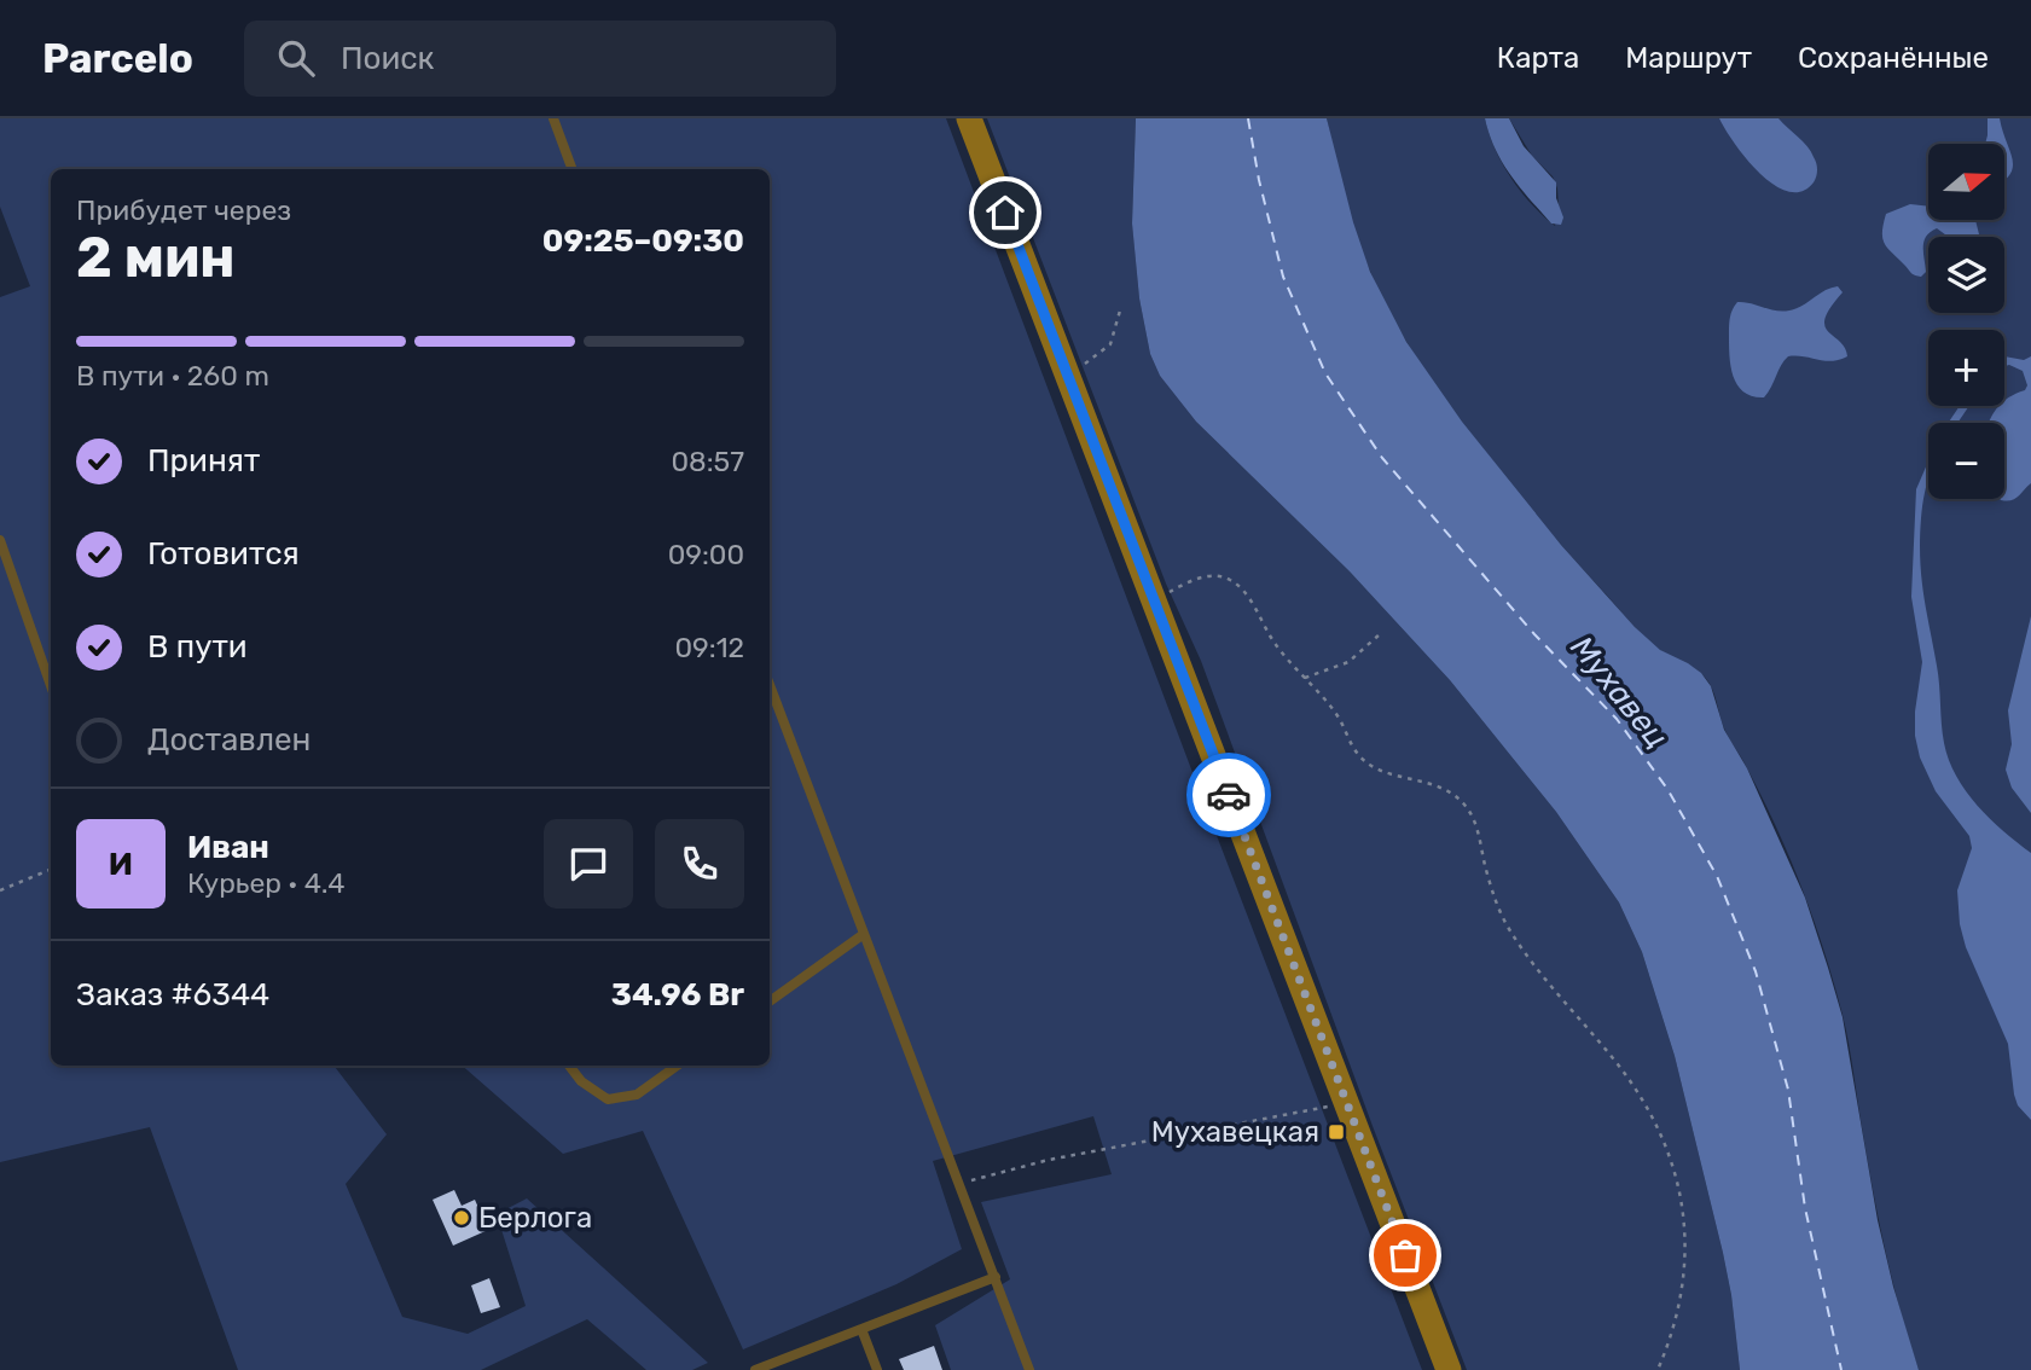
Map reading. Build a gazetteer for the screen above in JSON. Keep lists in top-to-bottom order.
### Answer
{
  "water": ["Мухавец"],
  "places": {
    "transit": ["Мухавецкая"],
    "other": ["Берлога"]
  },
  "north": "right",
  "page": {
    "header": "Parcelo",
    "search": "Поиск",
    "nav": ["Карта", "Маршрут", "Сохранённые"],
    "map_buttons": ["+", "−"],
    "heading": ["2 мин", "Прибудет через", "09:25–09:30"],
    "panel": [
      "Иван",
      "Курьер · 4.4",
      "Заказ #6344",
      "34.96 Br"
    ],
    "bar": "В пути · 260 m",
    "list": [
      ["Принят", "08:57"],
      ["Готовится", "09:00"],
      ["В пути", "09:12"],
      "Доставлен"
    ],
    "round": "И"
  }
}
